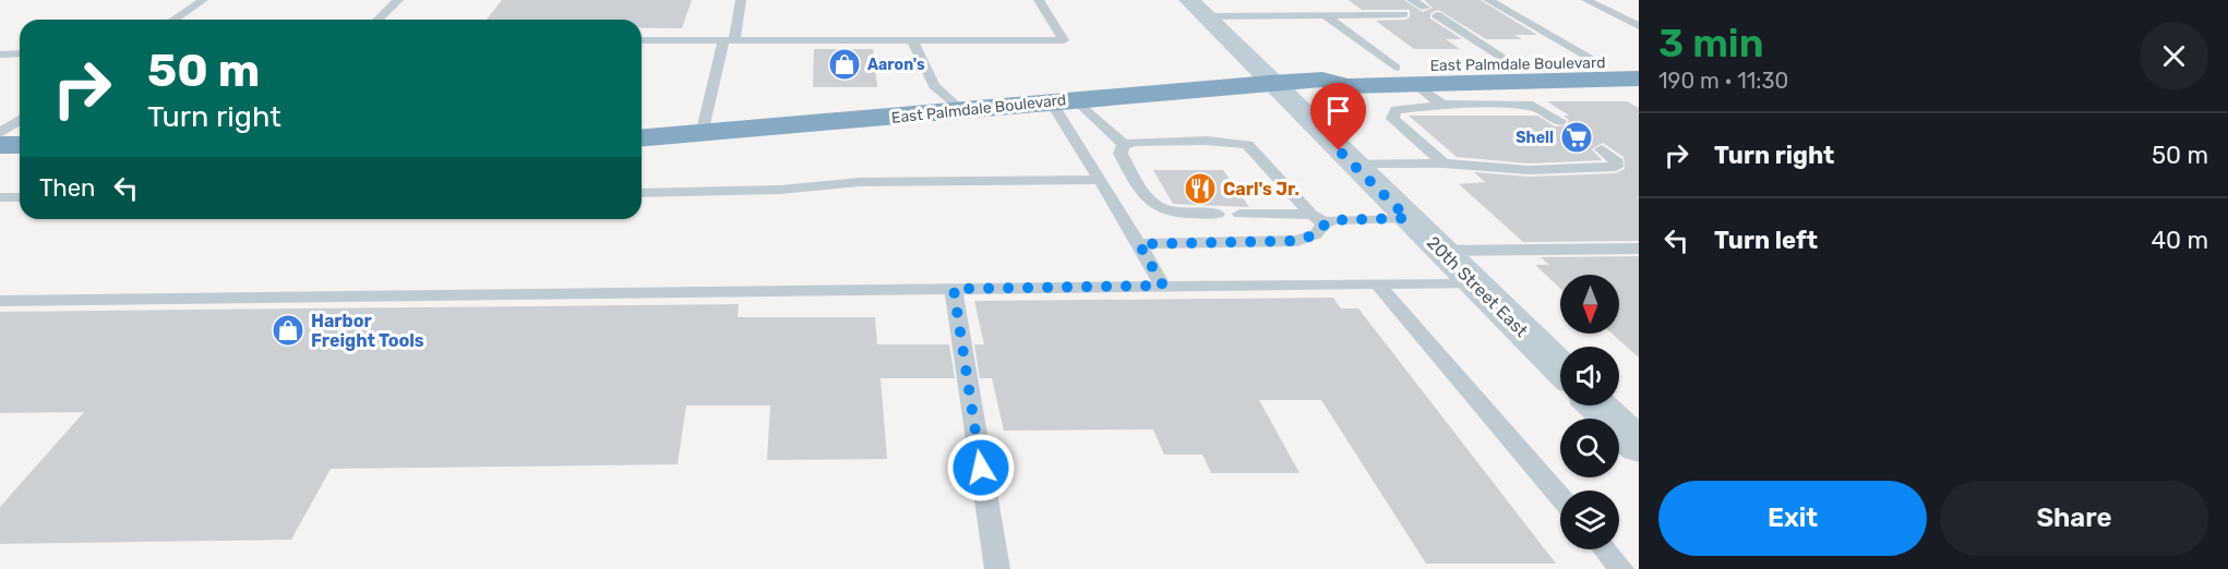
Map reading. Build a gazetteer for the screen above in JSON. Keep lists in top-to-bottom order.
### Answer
{
  "streets": {
    "highway": ["East Palmdale Boulevard"],
    "street": ["20th Street East"]
  },
  "crossings": [
    ["East Palmdale Boulevard", "20th Street East"]
  ],
  "places": {
    "shop": ["Aaron's", "Harbor Freight Tools"],
    "supermarket": ["Shell"],
    "restaurant": ["Carl's Jr."]
  },
  "north": "bottom",
  "page": {
    "heading": ["3 min", "190 m · 11:30"],
    "turn": ["50 m", "Turn right"],
    "list": [
      {
        "name": "Turn right",
        "value": "50 m"
      },
      {
        "name": "Turn left",
        "value": "40 m"
      }
    ],
    "then": "Then",
    "buttons": ["Exit", "Share"]
  }
}
